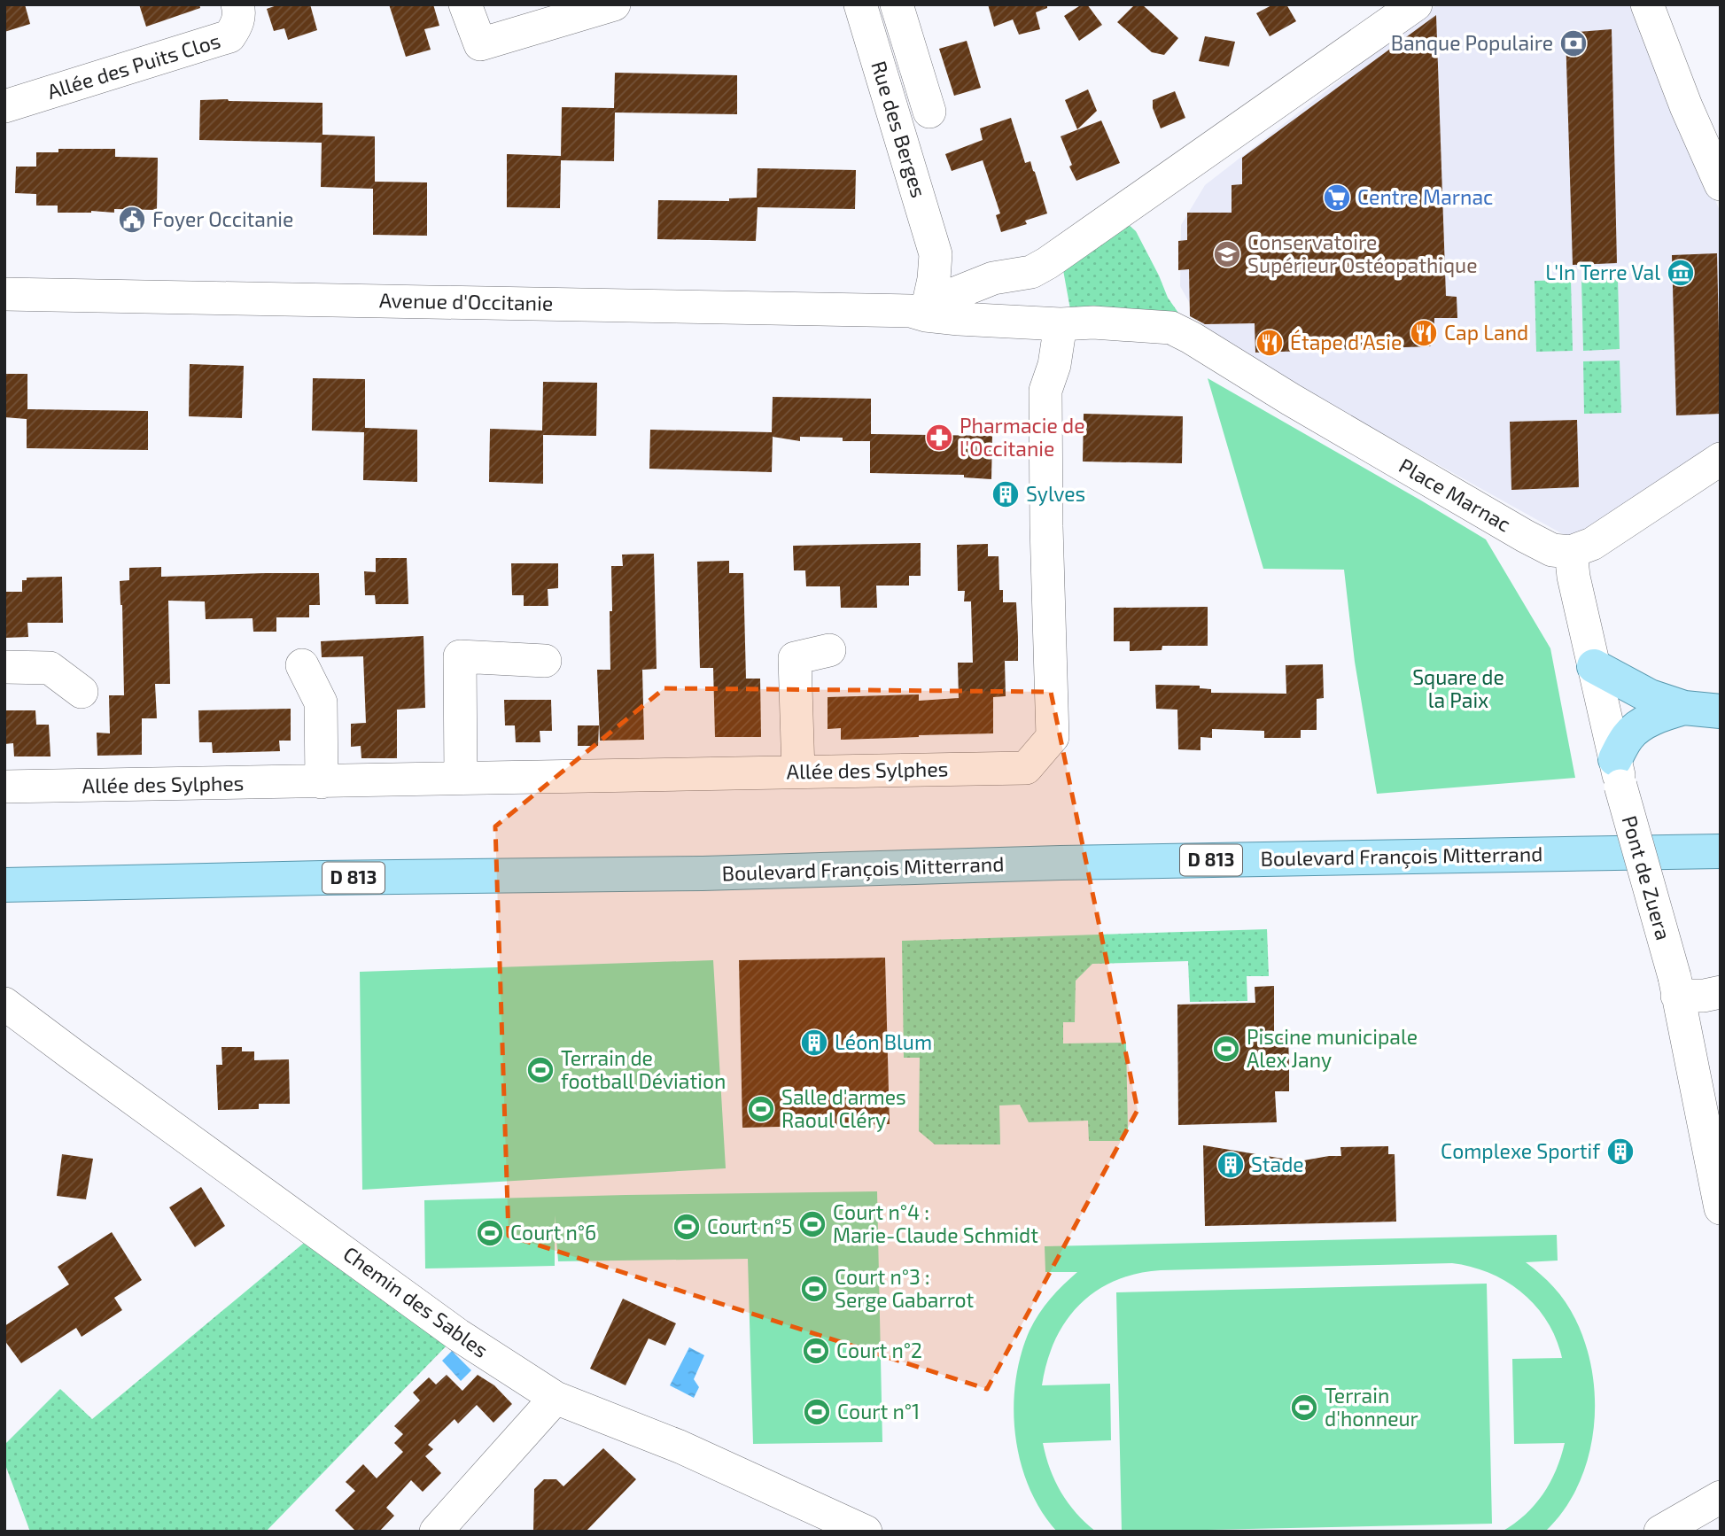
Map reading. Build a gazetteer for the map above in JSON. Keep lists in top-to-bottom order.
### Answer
{
  "streets": {
    "main road": ["Boulevard François Mitterrand", "D 813"],
    "street": [
      "Allée des Puits Clos",
      "Rue des Berges",
      "Avenue d'Occitanie",
      "Place Marnac",
      "Allée des Sylphes",
      "Pont de Zuera",
      "Chemin des Sables"
    ]
  },
  "crossings": [
    ["Avenue d'Occitanie", "Place Marnac"],
    ["Avenue d'Occitanie", "Allée des Sylphes"],
    ["Place Marnac", "Pont de Zuera"]
  ],
  "parks": ["Square de la Paix"],
  "places": {
    "bank": ["Banque Populaire"],
    "supermarket": ["Centre Marnac"],
    "public building": ["Foyer Occitanie"],
    "school or university": ["Conservatoire Supérieur Ostéopathique"],
    "museum": ["L'In Terre Val"],
    "restaurant": ["Cap Land", "Étape d'Asie"],
    "pharmacy": ["Pharmacie de l'Occitanie"],
    "building": [
      "Sylves",
      "Léon Blum",
      "Complexe Sportif",
      "Stade"
    ],
    "sports": [
      "Piscine municipale Alex Jany",
      "Terrain de football Déviation",
      "Salle d'armes Raoul Cléry",
      "Court n°4 : Marie-Claude Schmidt",
      "Court n°5",
      "Court n°6",
      "Court n°3 : Serge Gabarrot",
      "Court n°2",
      "Terrain d'honneur",
      "Court n°1"
    ]
  }
}
